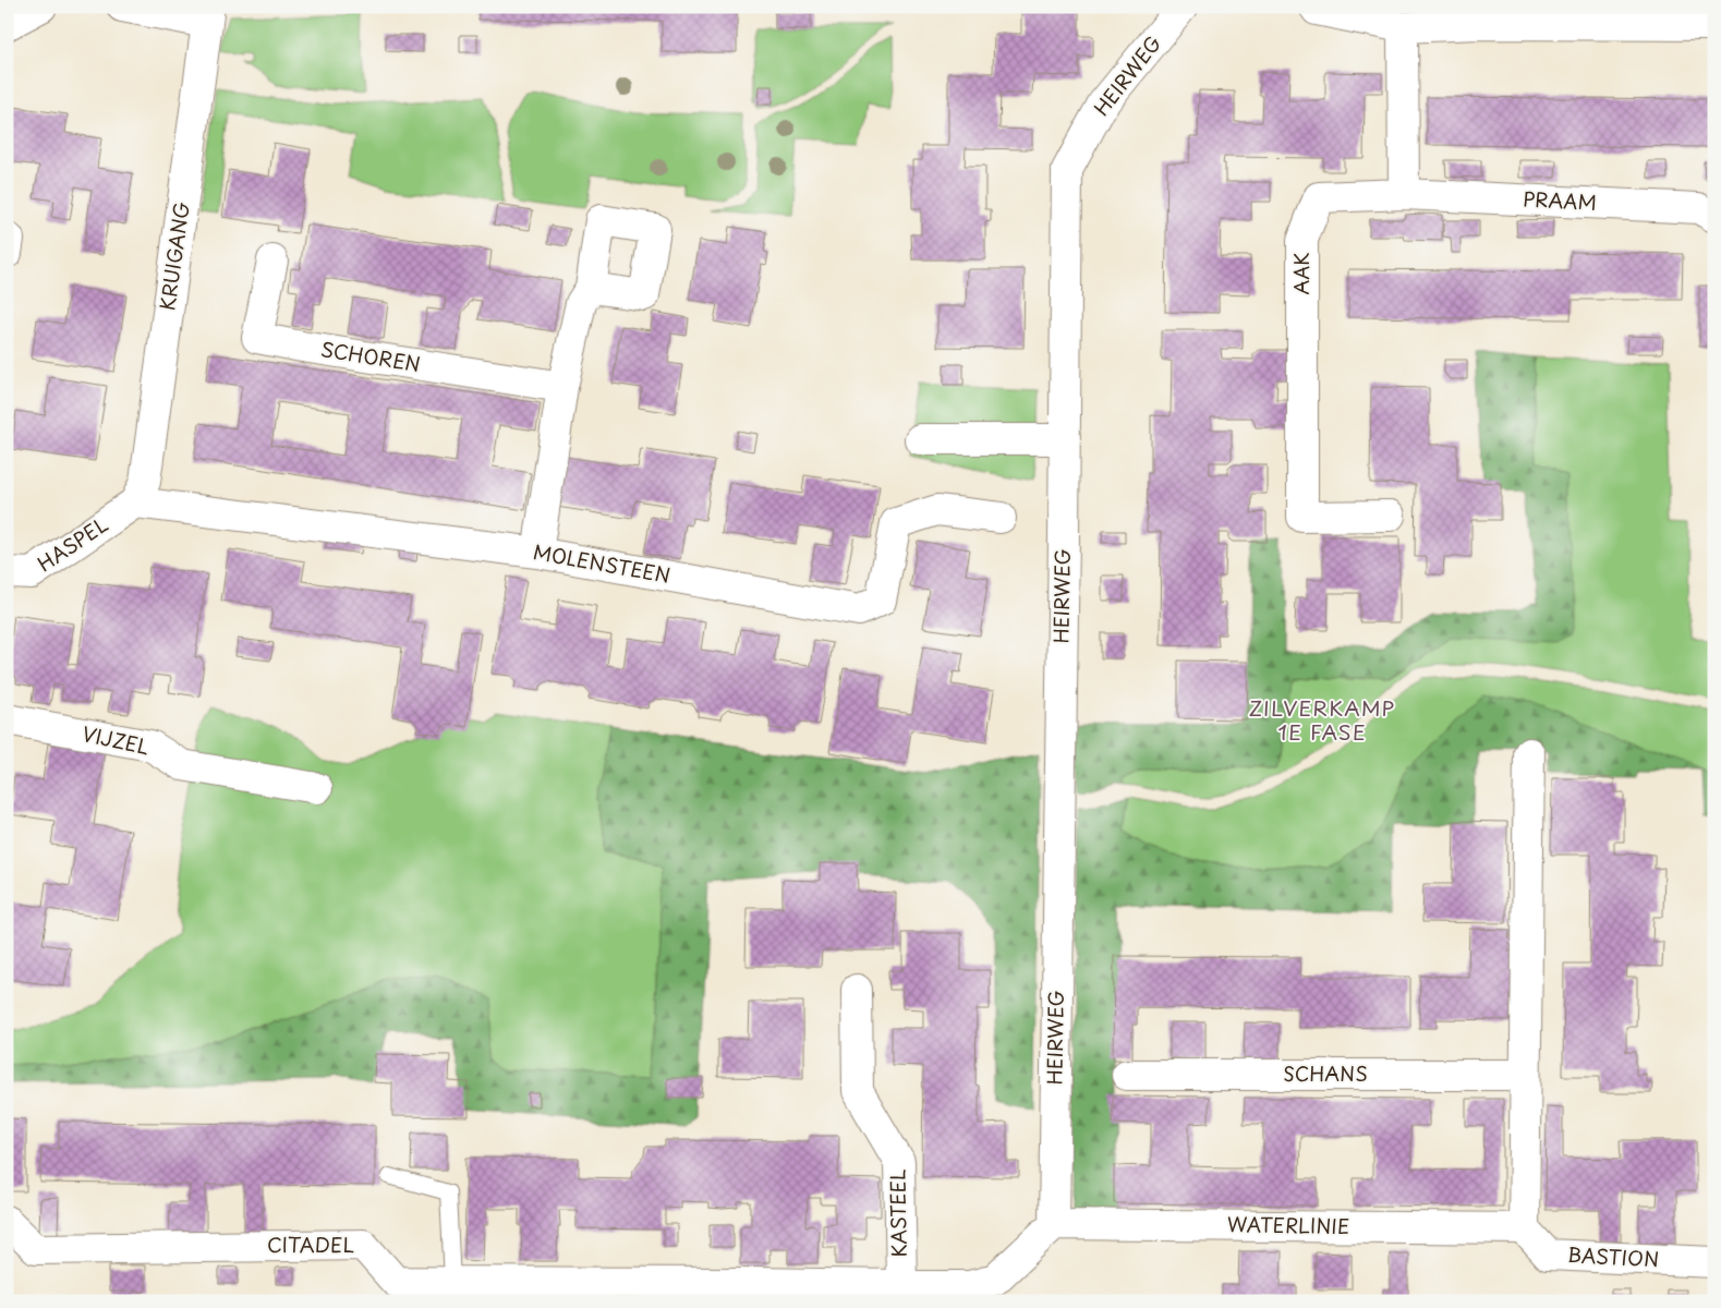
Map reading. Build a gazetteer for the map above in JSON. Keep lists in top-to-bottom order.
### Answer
{
  "streets": {
    "street": [
      "HEIRWEG",
      "PRAAM",
      "KRUIGANG",
      "AAK",
      "SCHOREN",
      "HASPEL",
      "MOLENSTEEN",
      "VIJZEL",
      "SCHANS",
      "KASTEEL",
      "WATERLINIE",
      "CITADEL",
      "BASTION"
    ]
  },
  "crossings": [
    ["HEIRWEG", "WATERLINIE"],
    ["HEIRWEG", "CITADEL"],
    ["PRAAM", "AAK"],
    ["KRUIGANG", "HASPEL"],
    ["KRUIGANG", "MOLENSTEEN"],
    ["HASPEL", "MOLENSTEEN"],
    ["KASTEEL", "CITADEL"],
    ["WATERLINIE", "CITADEL"],
    ["WATERLINIE", "BASTION"]
  ],
  "districts": ["ZILVERKAMP 1E FASE"]
}
